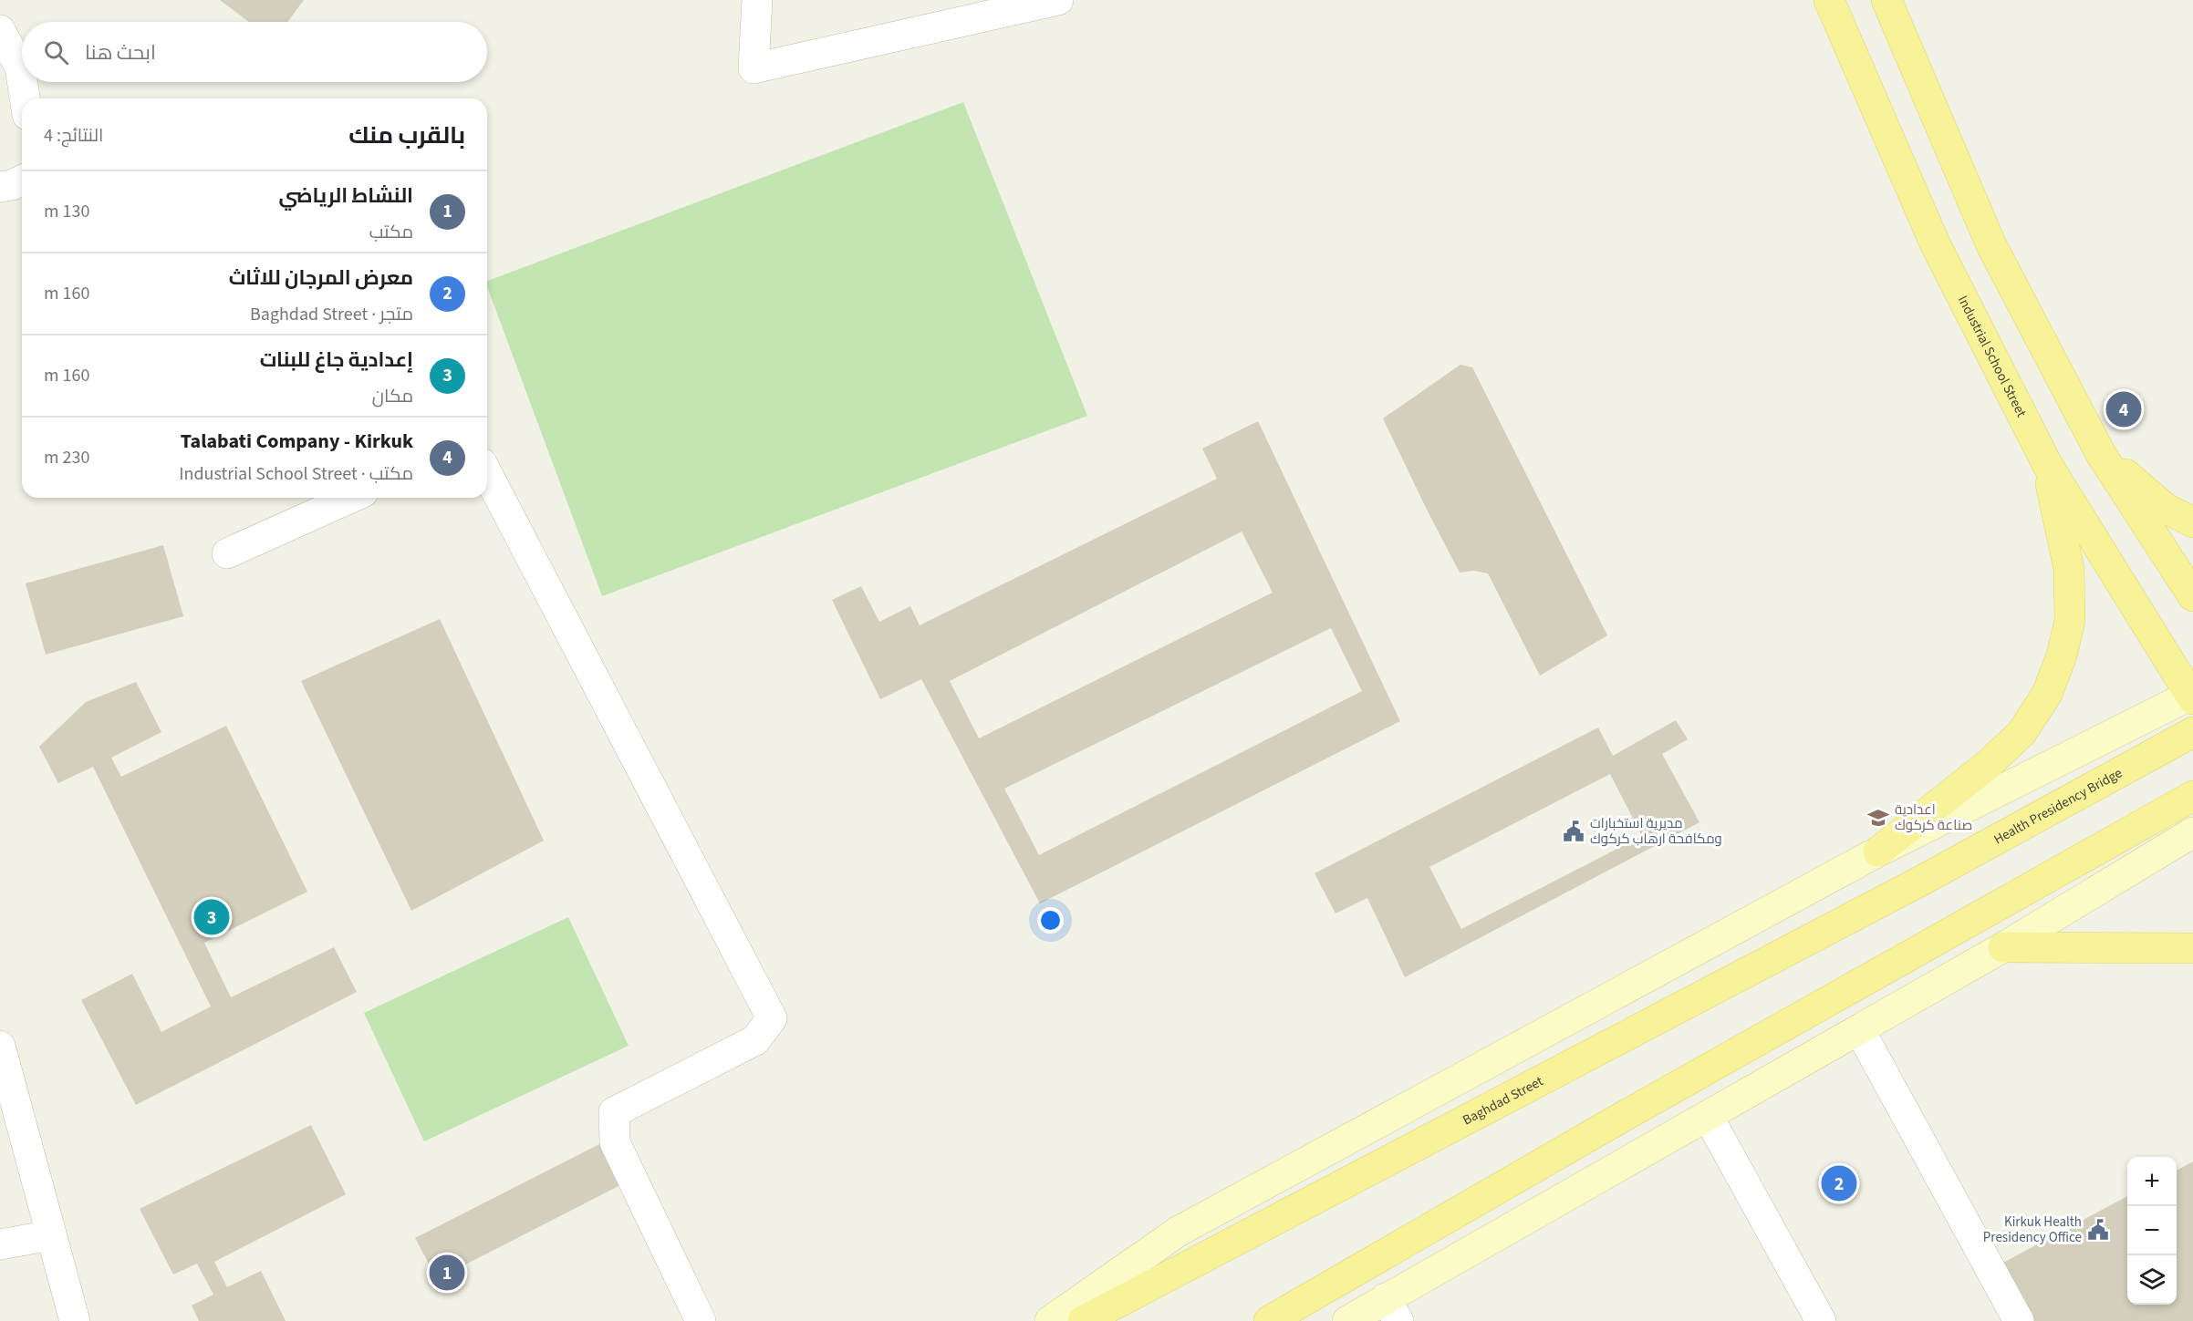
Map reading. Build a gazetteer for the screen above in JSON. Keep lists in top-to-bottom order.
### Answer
{
  "streets": {
    "main road": ["Industrial School Street", "Health Presidency Bridge", "Baghdad Street"]
  },
  "crossings": [
    ["Health Presidency Bridge", "Baghdad Street"]
  ],
  "places": {
    "school or university": ["اعدادية صناعة كركوك"],
    "public building": ["مديرية استخبارات ومكافحة ارهاب كركوك", "Kirkuk Health Presidency Office"]
  },
  "page": {
    "search": "ابحث هنا",
    "heading": ["بالقرب منك", "النتائج: 4"],
    "list": [
      {
        "mark": "1",
        "name": "النشاط الرياضي",
        "note": "مكتب",
        "value": "130 m"
      },
      {
        "mark": "2",
        "name": "معرض المرجان للاثاث",
        "note": "متجر · Baghdad Street",
        "value": "160 m"
      },
      {
        "mark": "3",
        "name": "إعدادية جاغ للبنات",
        "note": "مكان",
        "value": "160 m"
      },
      {
        "mark": "4",
        "name": "Talabati Company - Kirkuk",
        "note": "مكتب · Industrial School Street",
        "value": "230 m"
      }
    ],
    "pins": [
      "4",
      "3",
      "2",
      "1"
    ],
    "map_buttons": ["+", "−"]
  }
}
